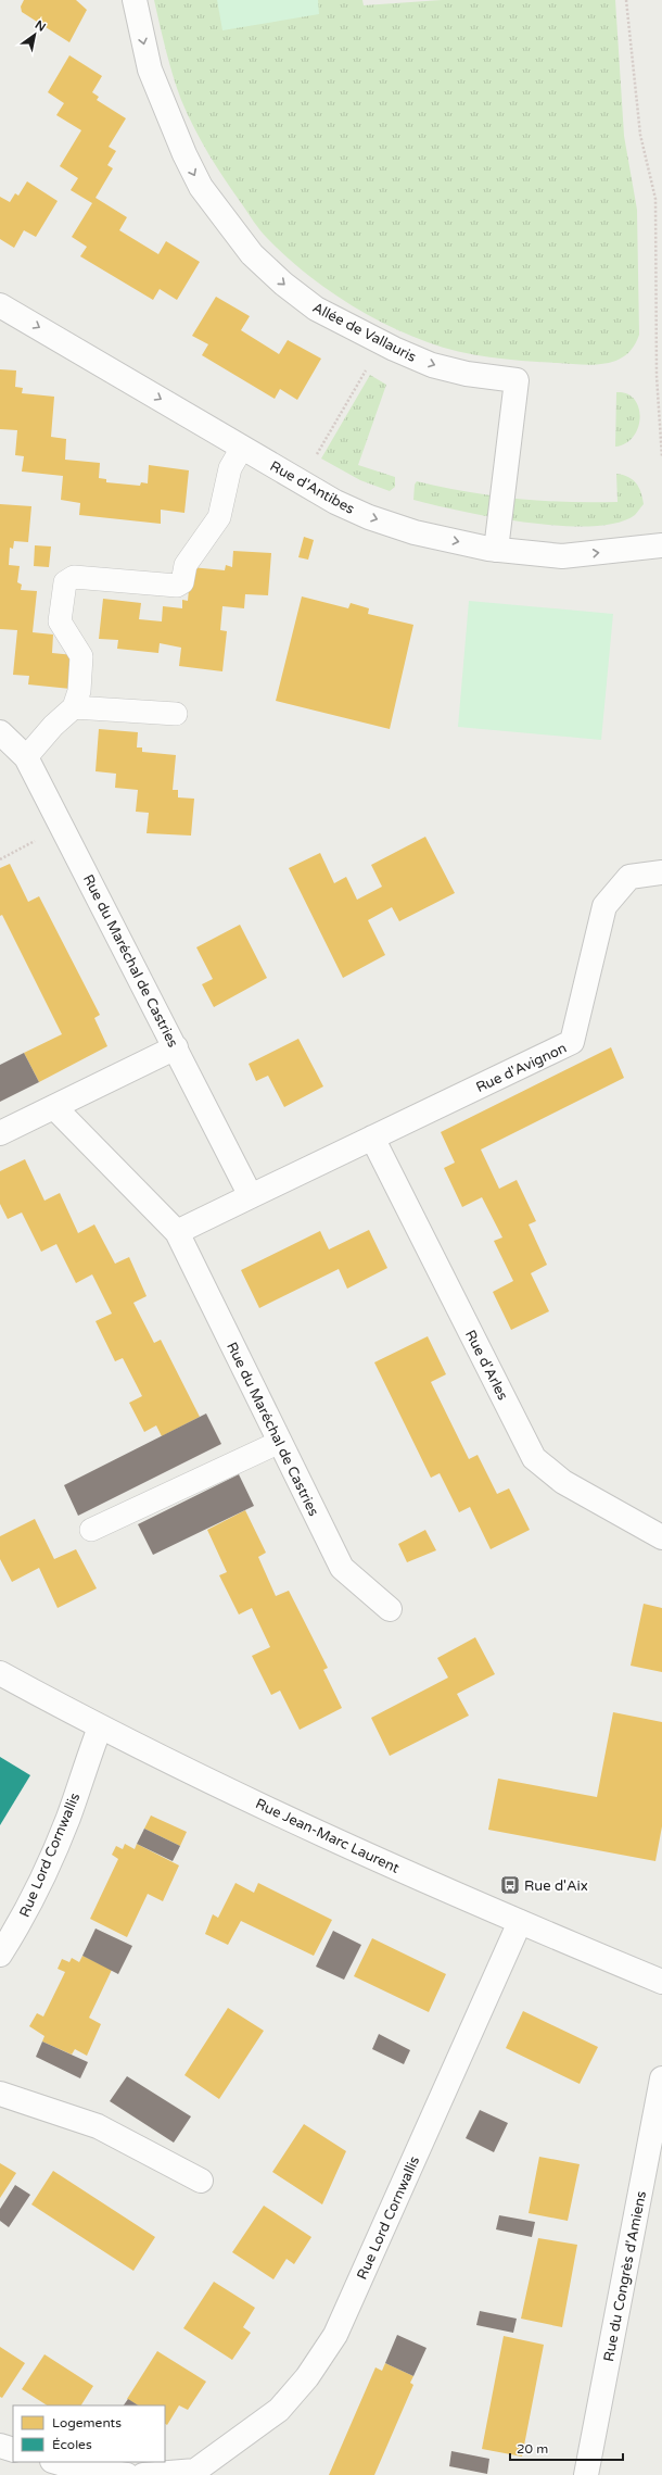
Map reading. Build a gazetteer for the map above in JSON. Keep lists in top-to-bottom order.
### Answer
{
  "streets": {
    "street": [
      "Allée de Vallauris",
      "Rue d'Antibes",
      "Rue du Maréchal de Castries",
      "Rue d'Avignon",
      "Rue d'Arles",
      "Rue Jean-Marc Laurent",
      "Rue Lord Cornwallis",
      "Rue du Congrès d'Amiens"
    ]
  },
  "crossings": [
    ["Allée de Vallauris", "Rue d'Antibes"],
    ["Rue d'Avignon", "Rue d'Arles"],
    ["Rue Jean-Marc Laurent", "Rue Lord Cornwallis"]
  ],
  "one_way": ["Allée de Vallauris", "Rue d'Antibes"],
  "places": {
    "bus stop": ["Rue d'Aix"]
  },
  "legend": ["Logements", "Écoles"],
  "scale_bar": "20 m",
  "north": "top right"
}
